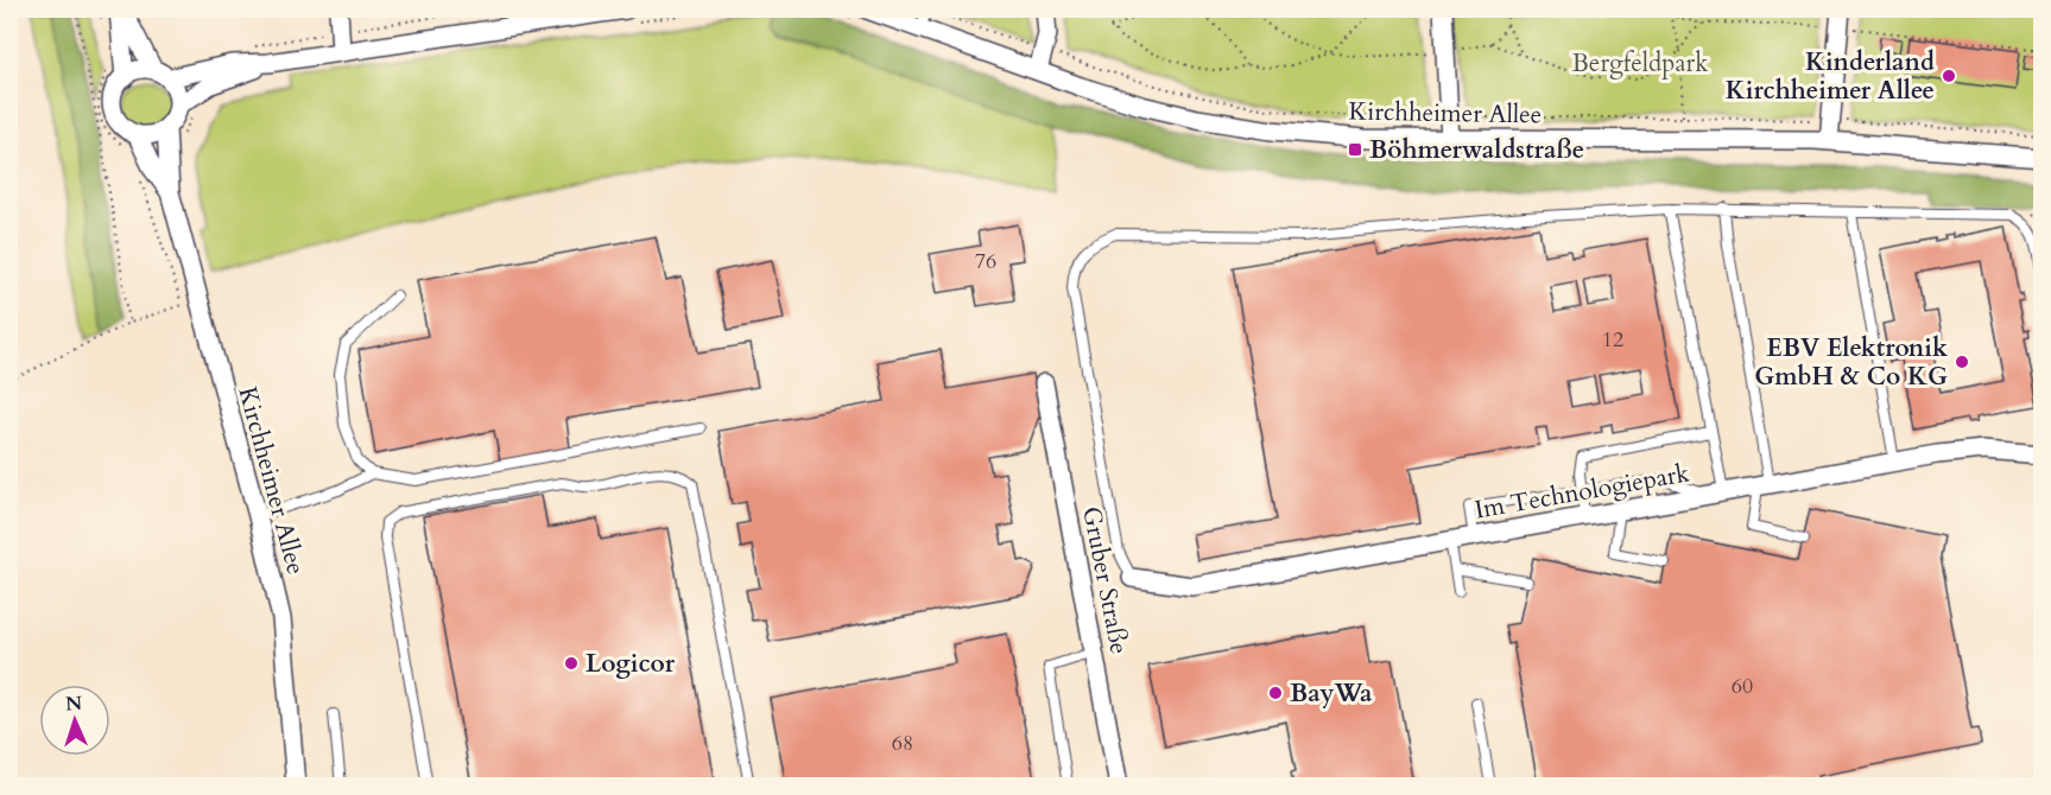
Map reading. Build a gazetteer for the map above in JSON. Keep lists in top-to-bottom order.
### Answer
{
  "streets": {
    "street": ["Kirchheimer Allee", "Im Technologiepark", "Gruber Straße"]
  },
  "parks": ["Bergfeldpark"],
  "places": {
    "other": [
      "Kinderland Kirchheimer Allee",
      "EBV Elektronik GmbH & Co KG",
      "Logicor",
      "BayWa"
    ],
    "transit": ["Böhmerwaldstraße"]
  },
  "house_numbers": [
    "76",
    "12",
    "60",
    "68"
  ],
  "north": "top"
}
